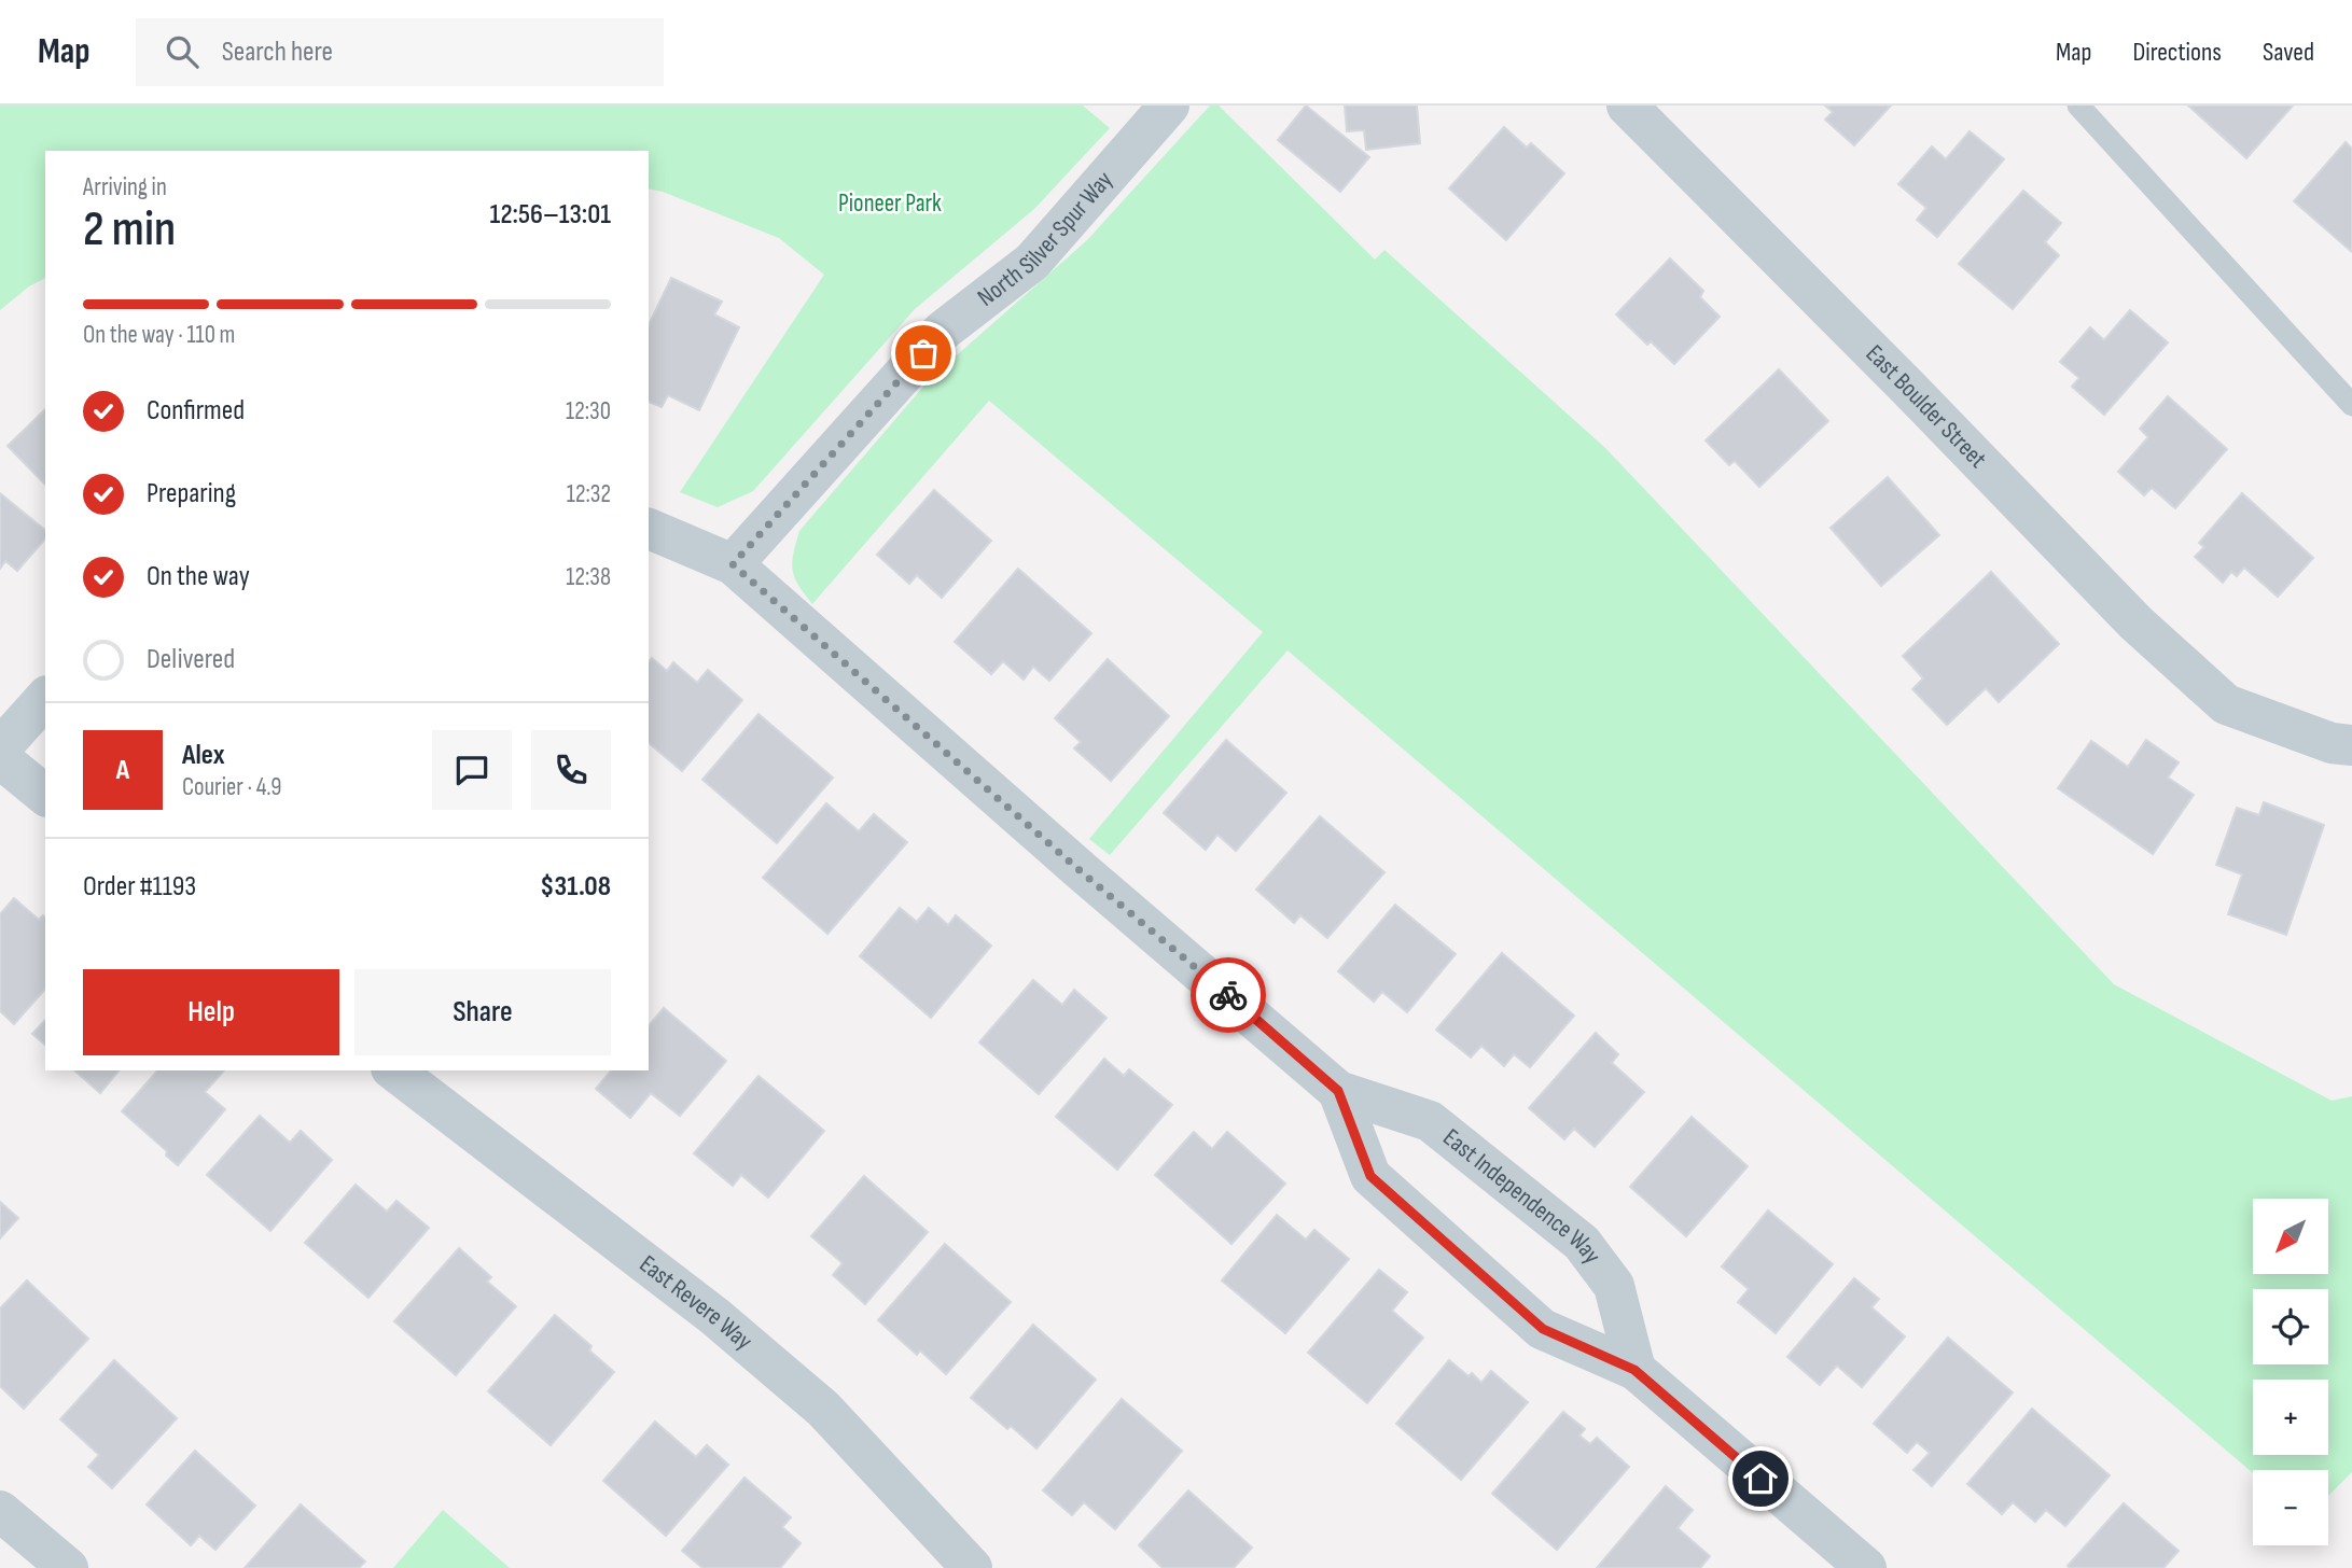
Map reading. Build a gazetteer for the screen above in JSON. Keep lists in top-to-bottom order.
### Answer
{
  "streets": {
    "street": [
      "North Silver Spur Way",
      "East Boulder Street",
      "East Independence Way",
      "East Revere Way"
    ]
  },
  "crossings": [
    ["North Silver Spur Way", "East Independence Way"]
  ],
  "parks": ["Pioneer Park"],
  "north": "bottom left",
  "page": {
    "header": "Map",
    "search": "Search here",
    "nav": ["Map", "Directions", "Saved"],
    "heading": ["2 min", "Arriving in", "12:56–13:01"],
    "panel": [
      "Alex",
      "Courier · 4.9",
      "Order #1193",
      "$31.08"
    ],
    "bar": "On the way · 110 m",
    "list": [
      ["Confirmed", "12:30"],
      ["Preparing", "12:32"],
      ["On the way", "12:38"],
      "Delivered"
    ],
    "round": "A",
    "buttons": ["Help", "Share"],
    "map_buttons": ["+", "−"]
  }
}
